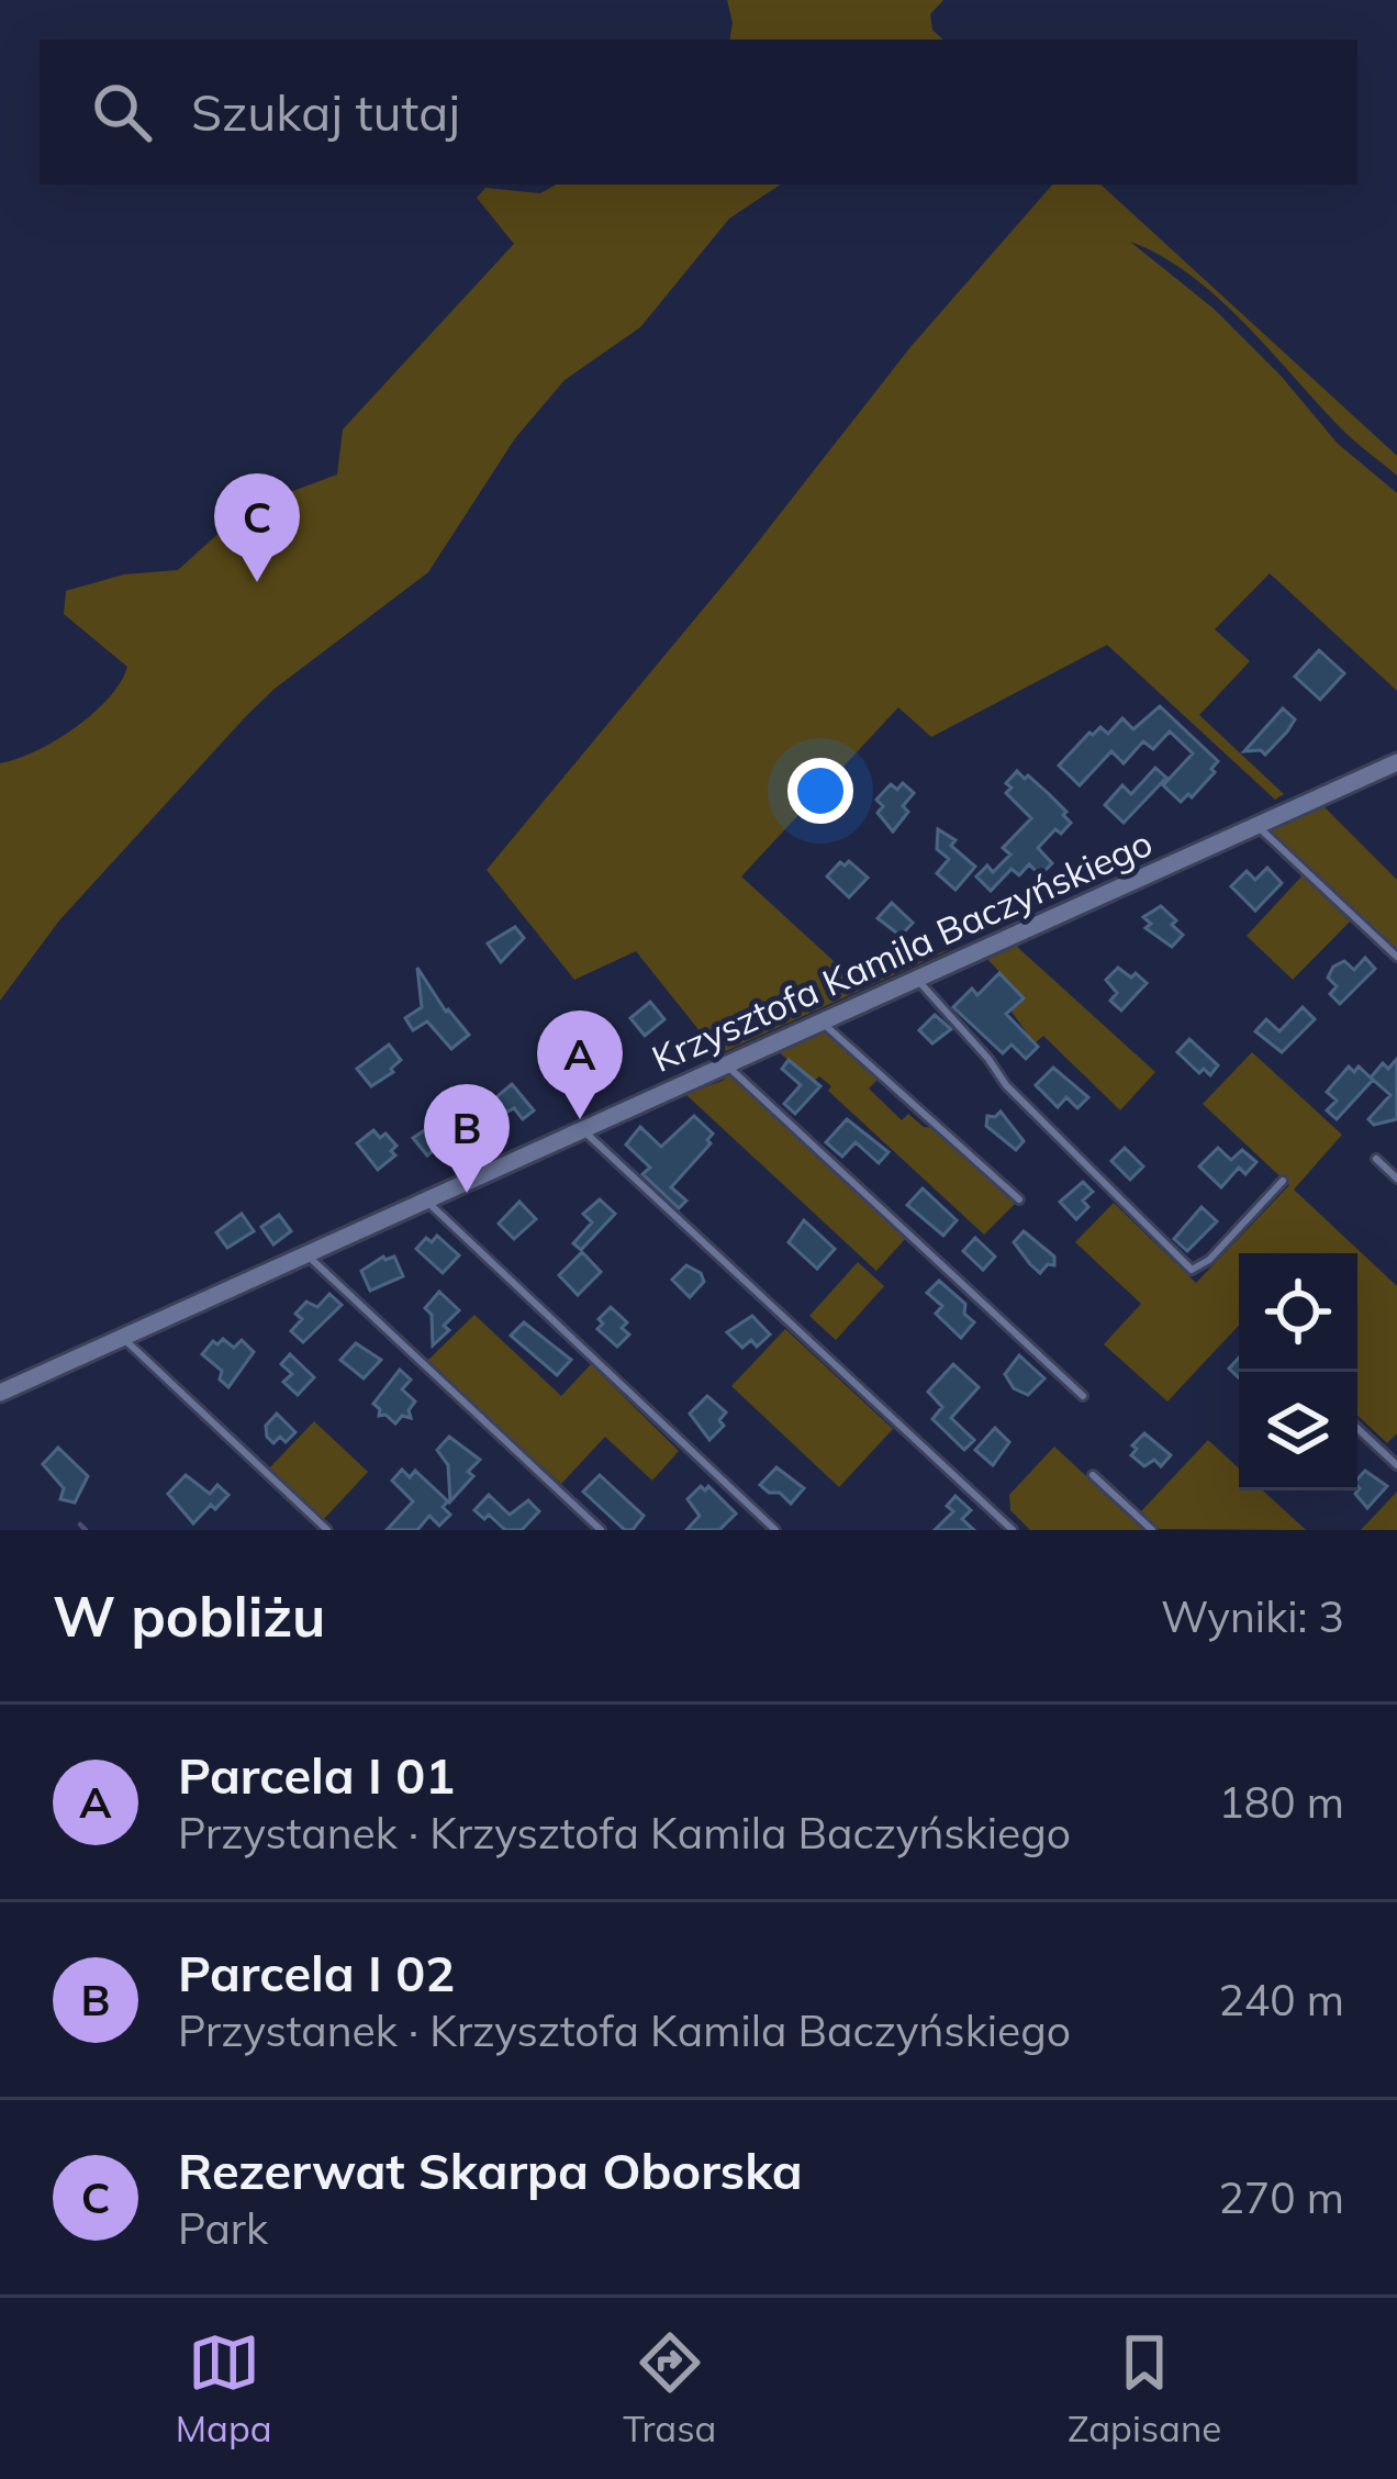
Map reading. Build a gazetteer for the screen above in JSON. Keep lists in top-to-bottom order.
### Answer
{
  "streets": {
    "street": ["Krzysztofa Kamila Baczyńskiego"]
  },
  "page": {
    "search": "Szukaj tutaj",
    "pins": ["C", "A", "B"],
    "heading": ["W pobliżu", "Wyniki: 3"],
    "list": [
      {
        "mark": "A",
        "name": "Parcela I 01",
        "note": "Przystanek · Krzysztofa Kamila Baczyńskiego",
        "value": "180 m"
      },
      {
        "mark": "B",
        "name": "Parcela I 02",
        "note": "Przystanek · Krzysztofa Kamila Baczyńskiego",
        "value": "240 m"
      },
      {
        "mark": "C",
        "name": "Rezerwat Skarpa Oborska",
        "note": "Park",
        "value": "270 m"
      }
    ],
    "nav": ["Mapa", "Trasa", "Zapisane"]
  }
}
